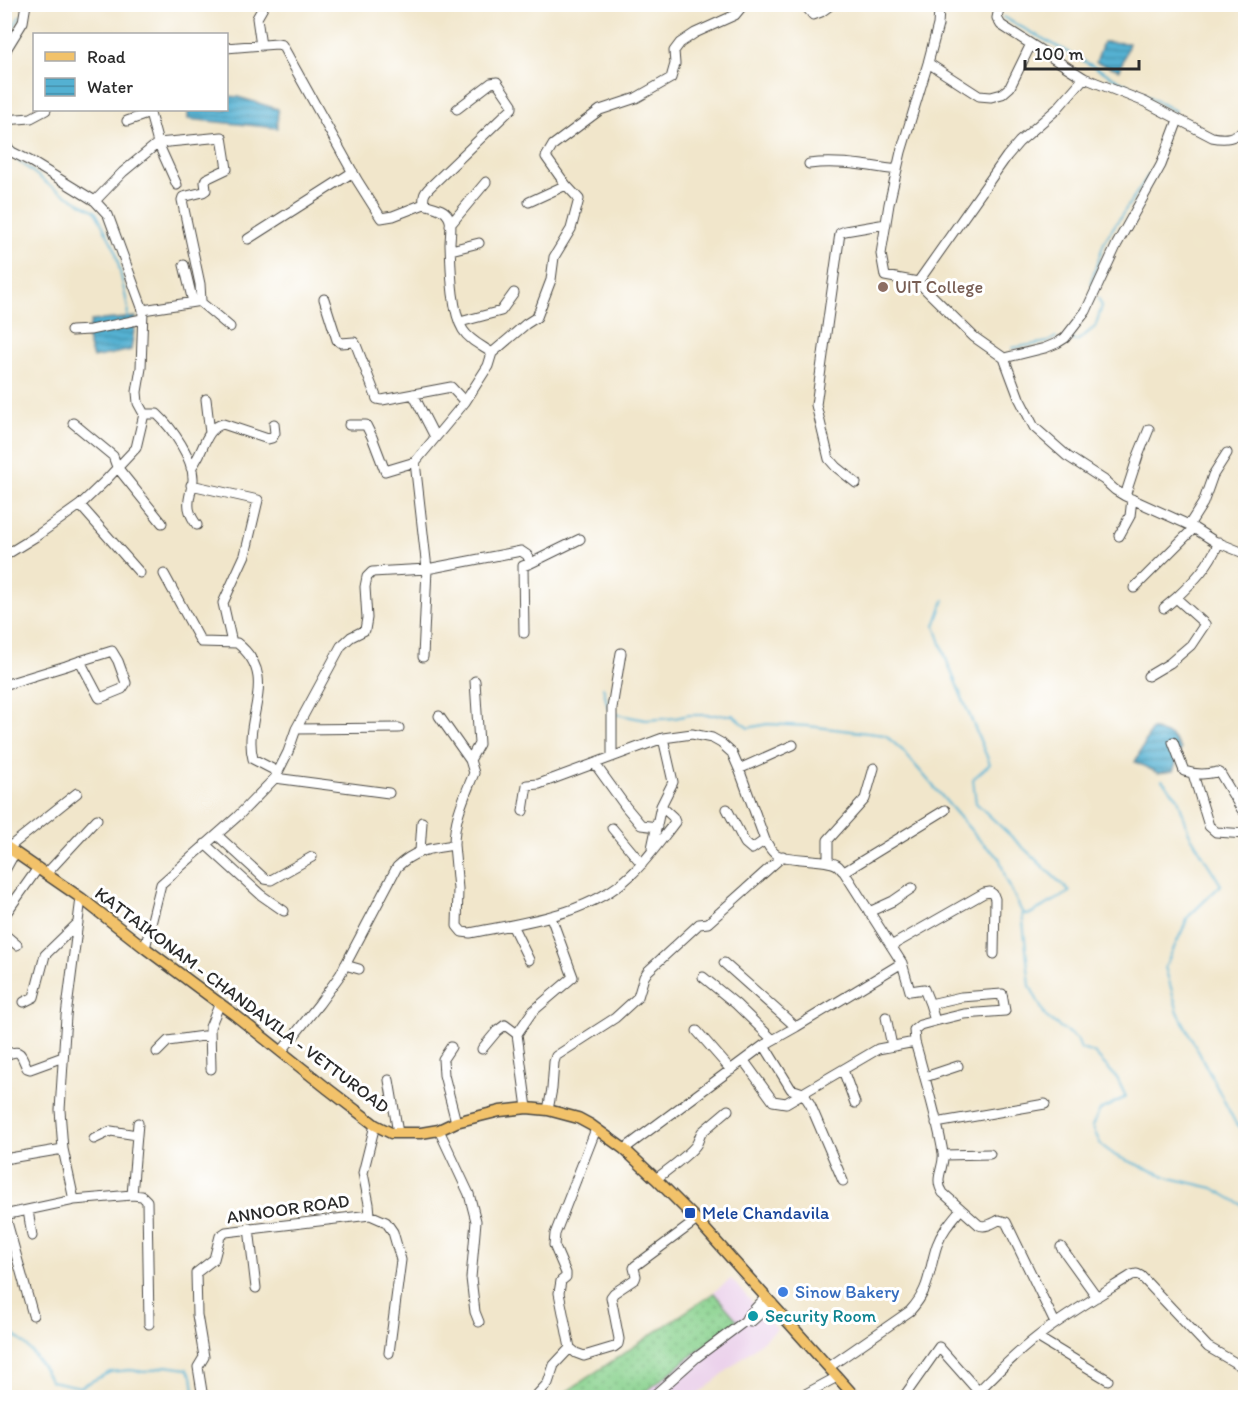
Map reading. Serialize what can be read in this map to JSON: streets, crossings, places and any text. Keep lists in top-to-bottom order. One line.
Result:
{"streets":{"main road":["KATTAIKONAM - CHANDAVILA - VETTUROAD"],"street":["ANNOOR ROAD"]},"crossings":[["KATTAIKONAM - CHANDAVILA - VETTUROAD","ANNOOR ROAD"]],"places":{"other":["UIT College","Sinow Bakery","Security Room"],"transit":["Mele Chandavila"]},"legend":["Road","Water"],"scale_bar":"100 m"}
